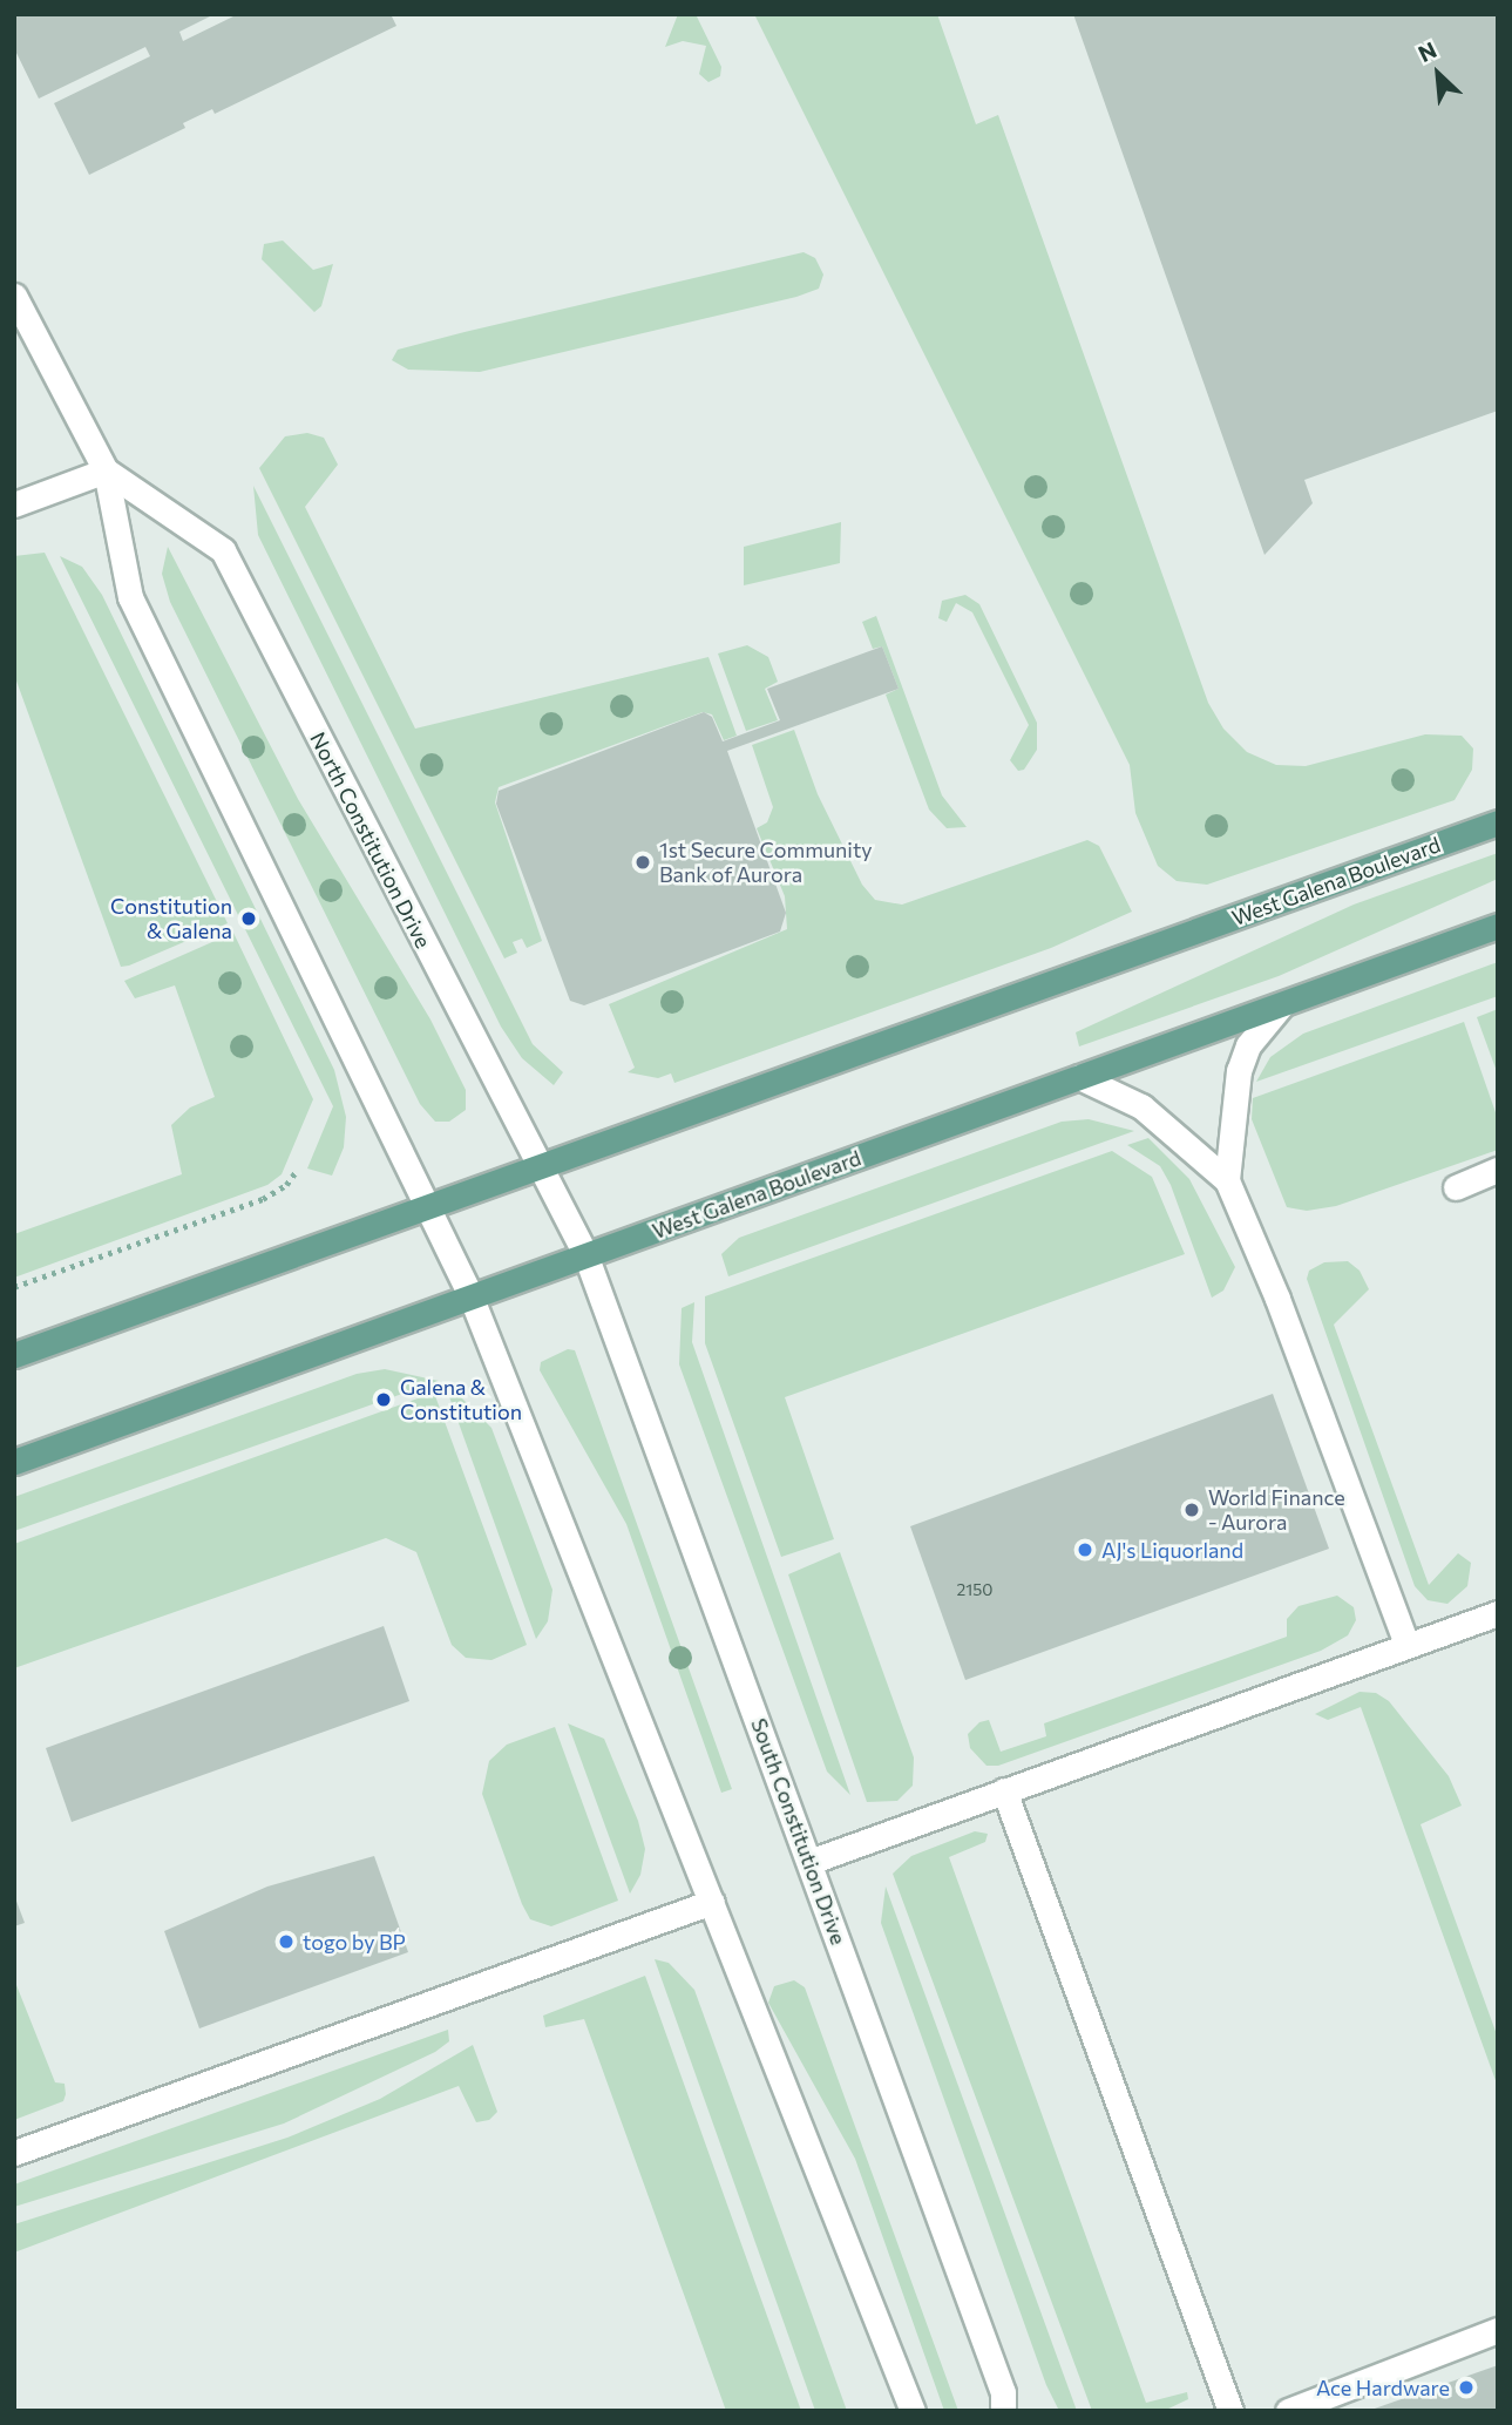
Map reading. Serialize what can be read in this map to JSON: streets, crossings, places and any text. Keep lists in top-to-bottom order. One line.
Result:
{"streets":{"main road":["West Galena Boulevard"],"street":["North Constitution Drive","South Constitution Drive"]},"crossings":[["North Constitution Drive","West Galena Boulevard"],["North Constitution Drive","South Constitution Drive"],["West Galena Boulevard","South Constitution Drive"]],"places":["1st Secure Community Bank of Aurora","Constitution & Galena","Galena & Constitution","World Finance - Aurora","AJ's Liquorland","togo by BP","Ace Hardware"],"house_numbers":["2150"],"north":"top left"}
